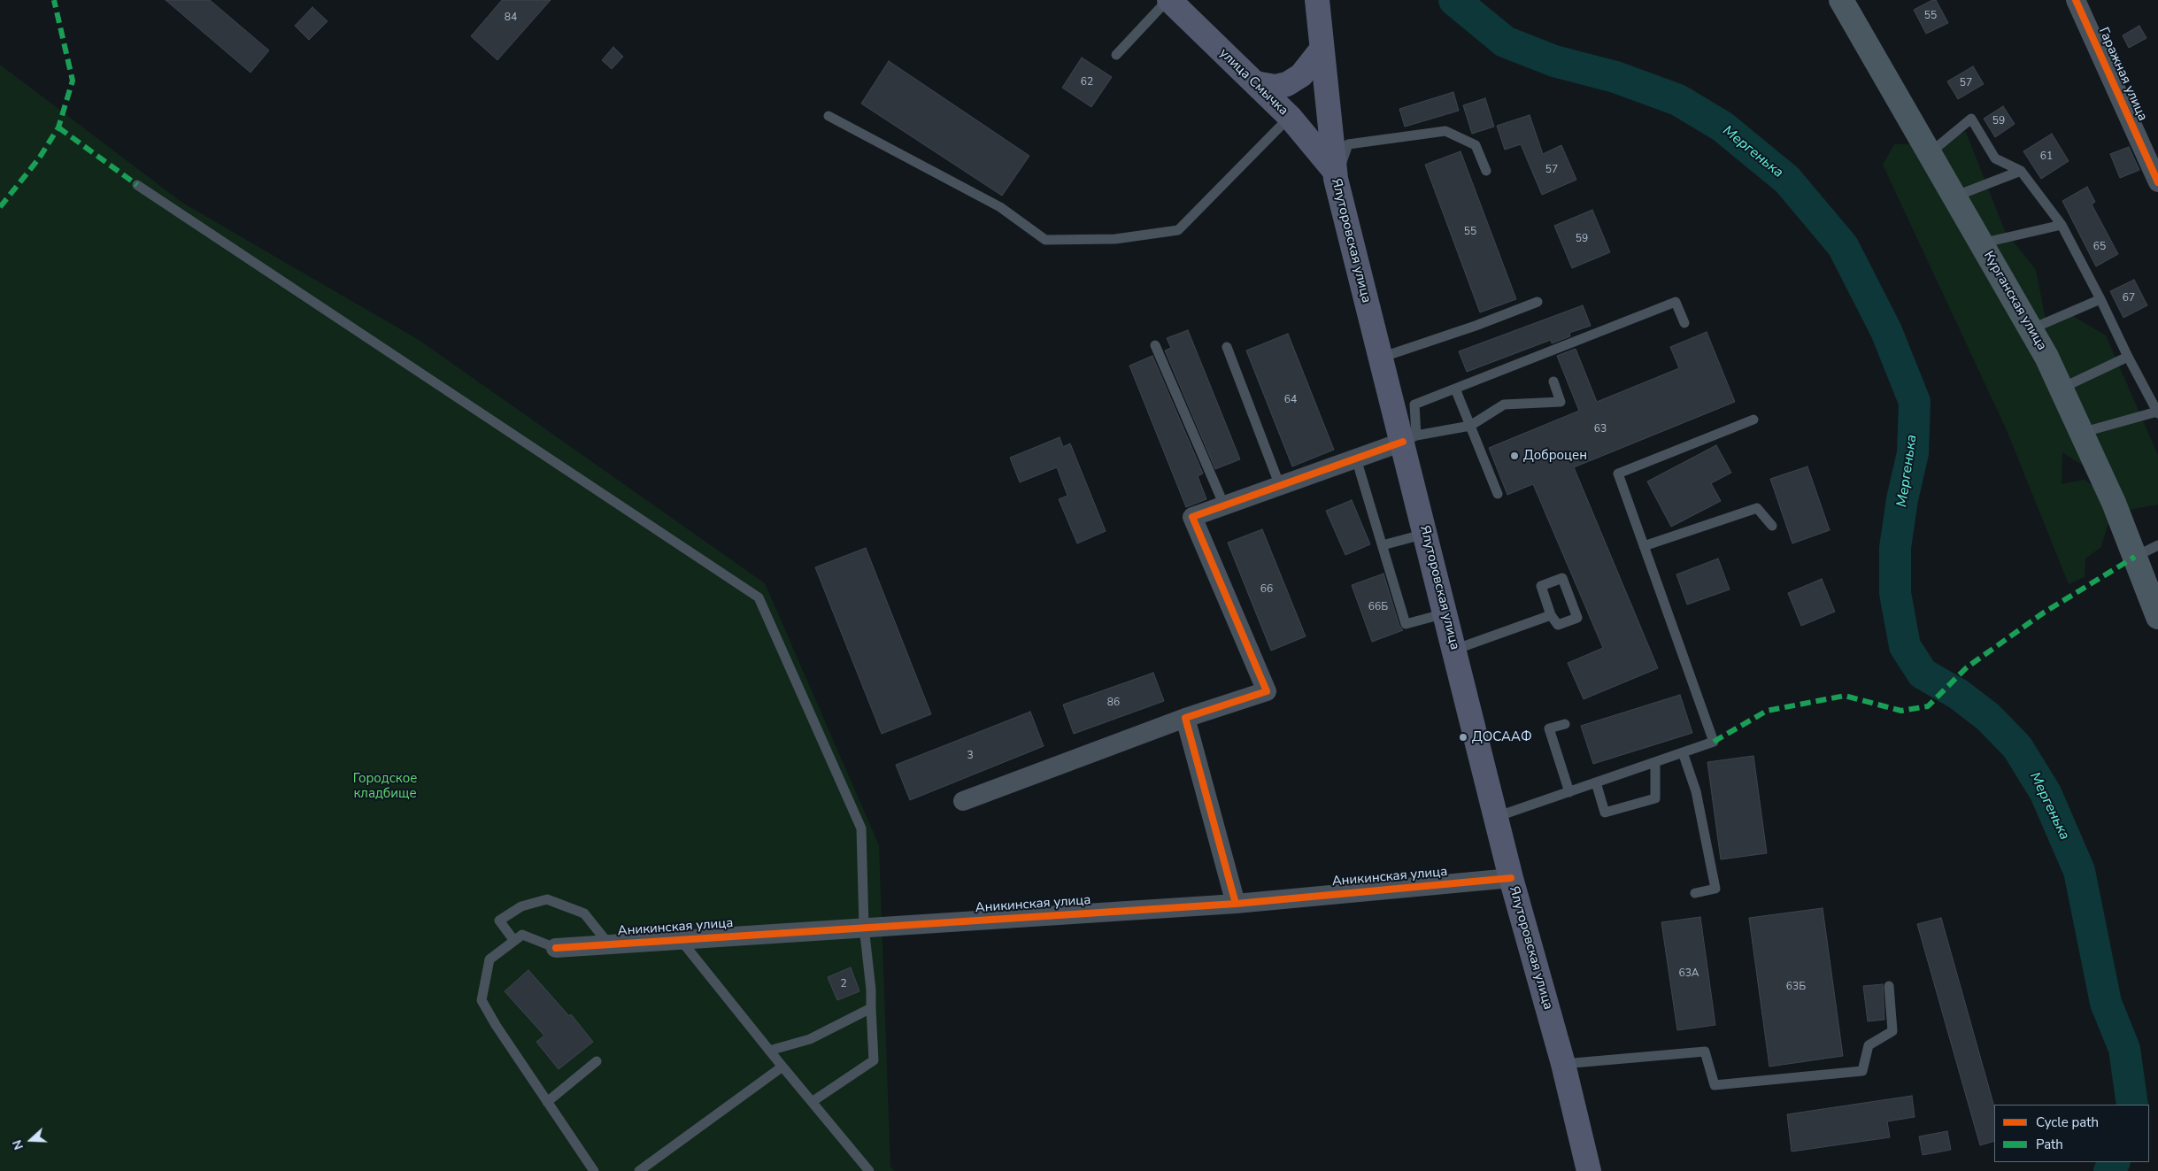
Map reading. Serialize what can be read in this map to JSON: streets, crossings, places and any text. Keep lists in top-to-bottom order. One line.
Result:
{"streets":{"main road":["улица Смычка","Ялуторовская улица","Курганская улица"],"street":["Гаражная улица","Аникинская улица"]},"crossings":[["улица Смычка","Ялуторовская улица"],["Ялуторовская улица","Аникинская улица"]],"water":["Мергенька"],"parks":["Городское кладбище"],"places":["Доброцен","ДОСААФ"],"house_numbers":["55","84","62","57","59","61","57","55","59","65","67","64","63","66","66Б","86","3","63А","2","63Б"],"legend":["Cycle path","Path"],"north":"left"}
